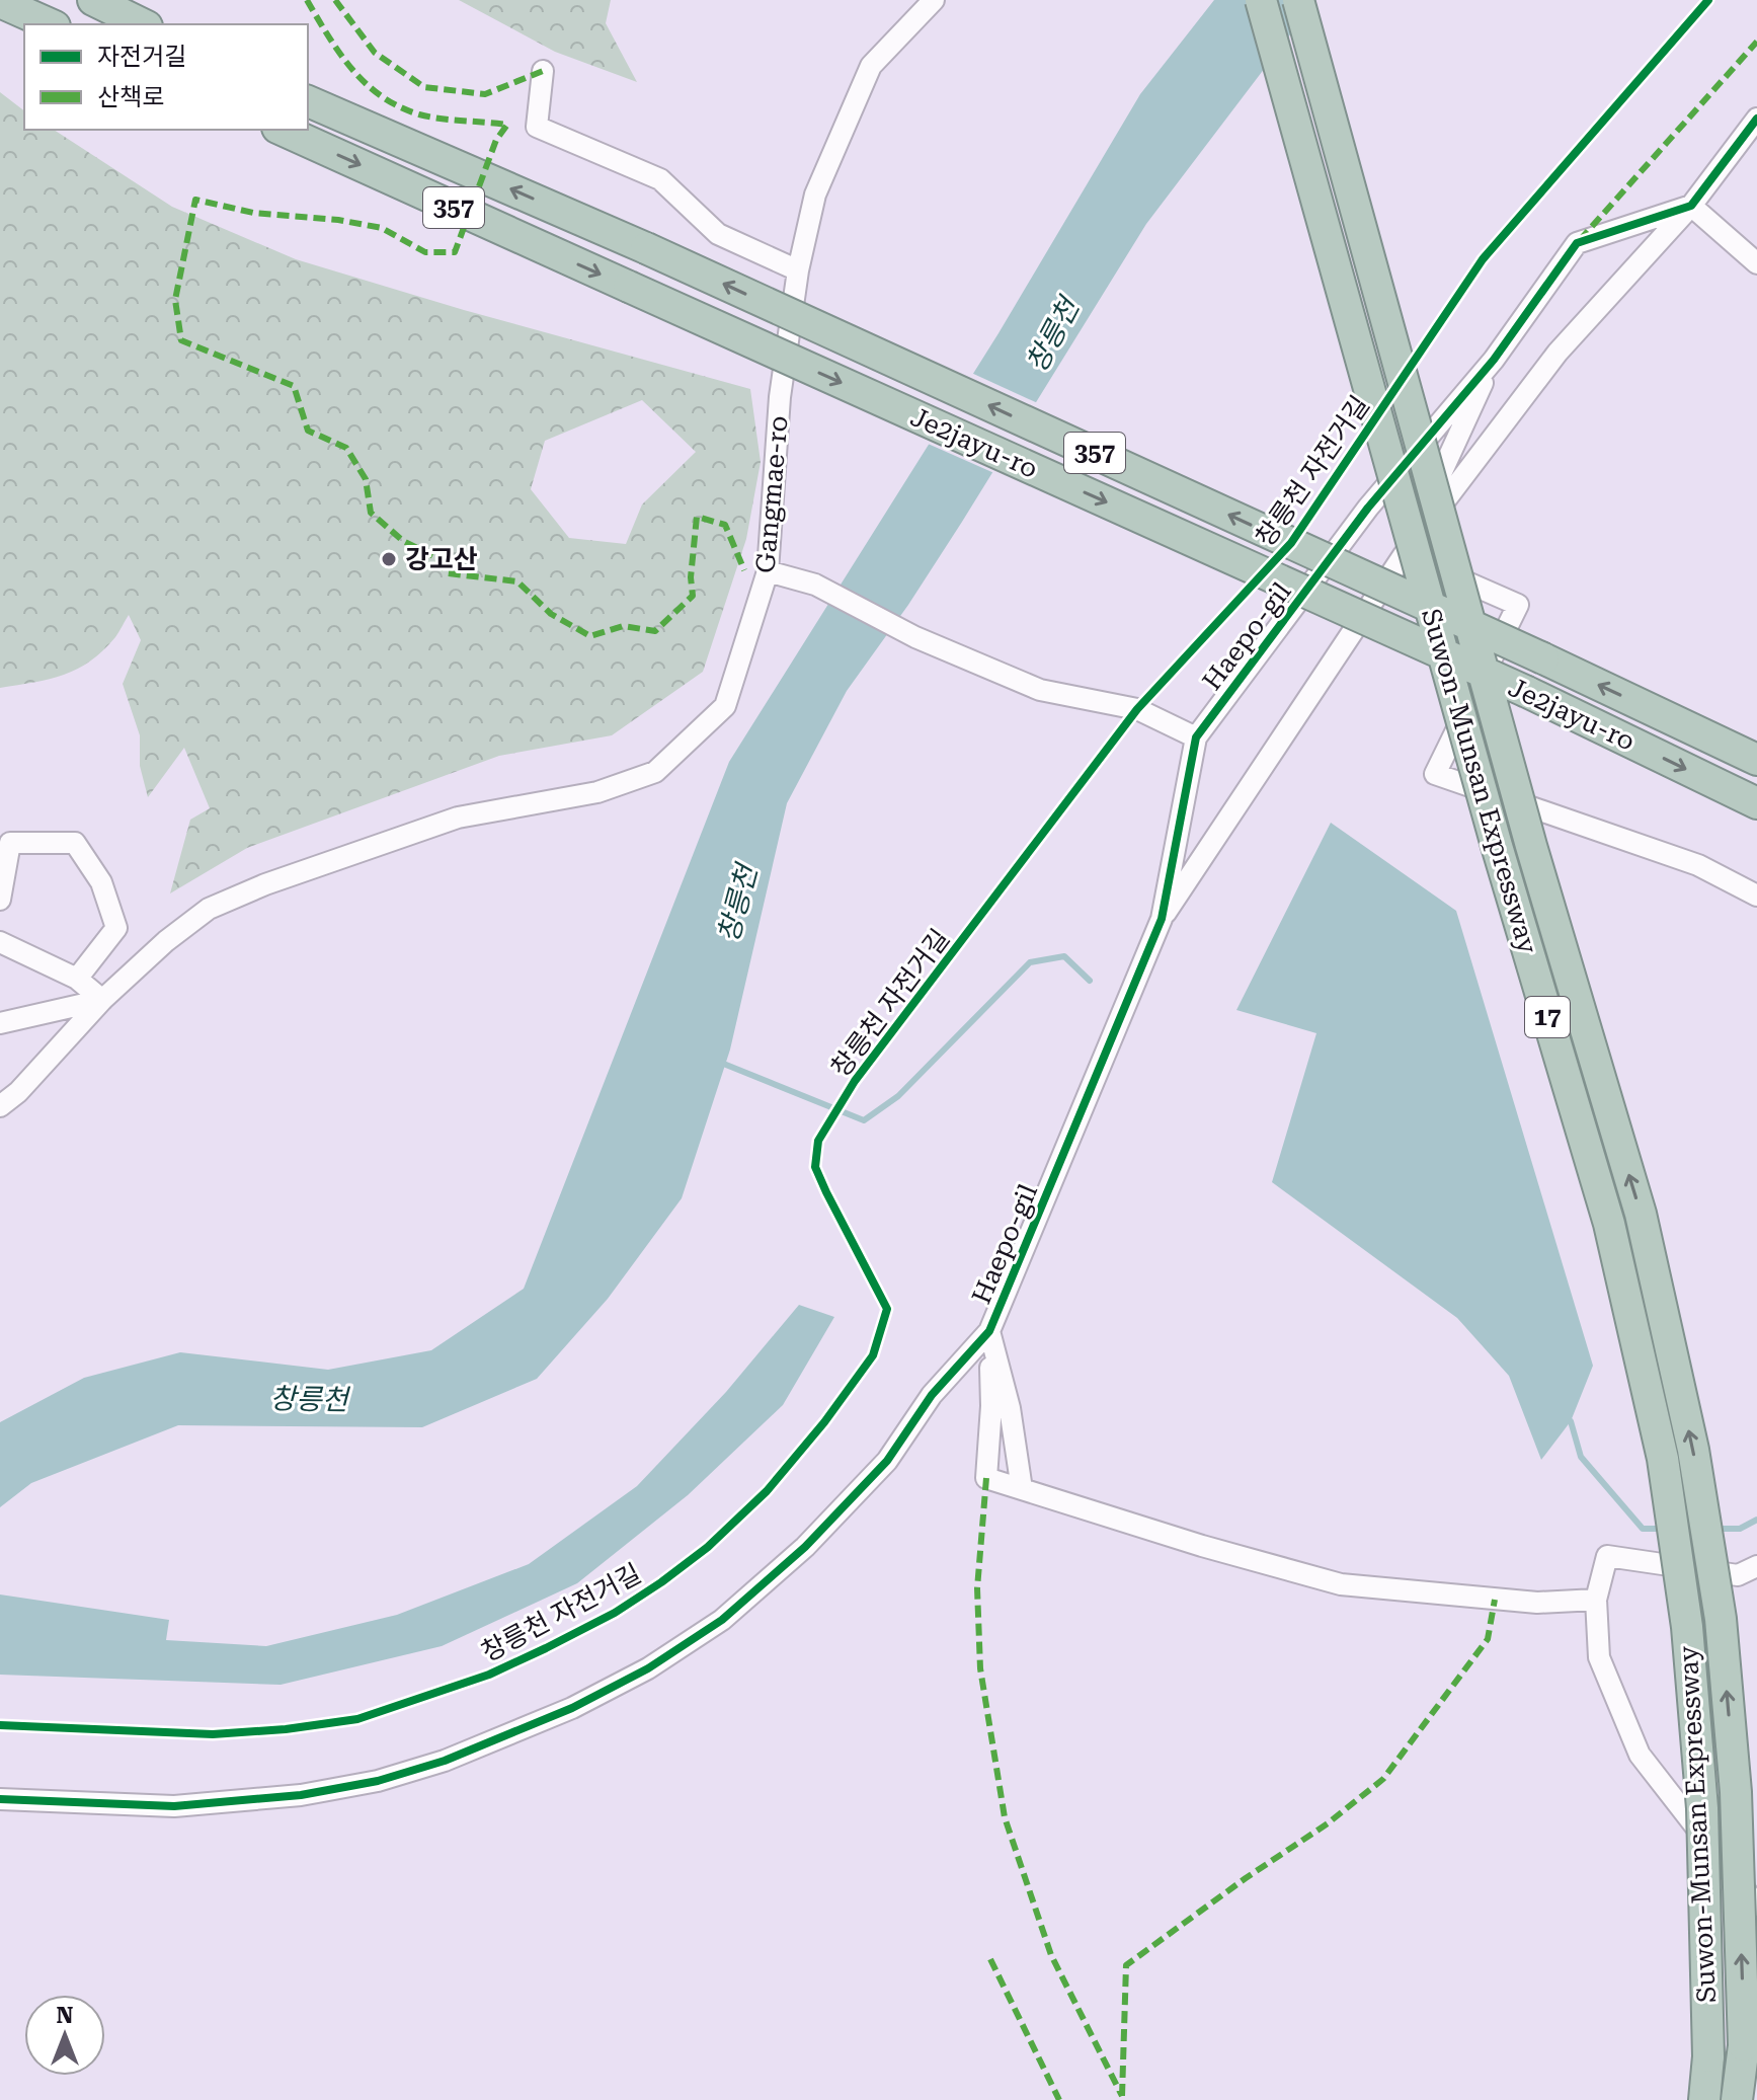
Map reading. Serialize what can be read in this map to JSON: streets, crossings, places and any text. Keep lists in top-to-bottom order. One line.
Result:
{"streets":{"highway":["357","Je2jayu-ro","Suwon-Munsan Expressway","17"],"street":["Gangmae-ro","Haepo-gil"],"cycle path":["창릉천 자전거길"]},"water":["창릉천"],"places":["강고산"],"legend":["자전거길","산책로"],"north":"top"}
